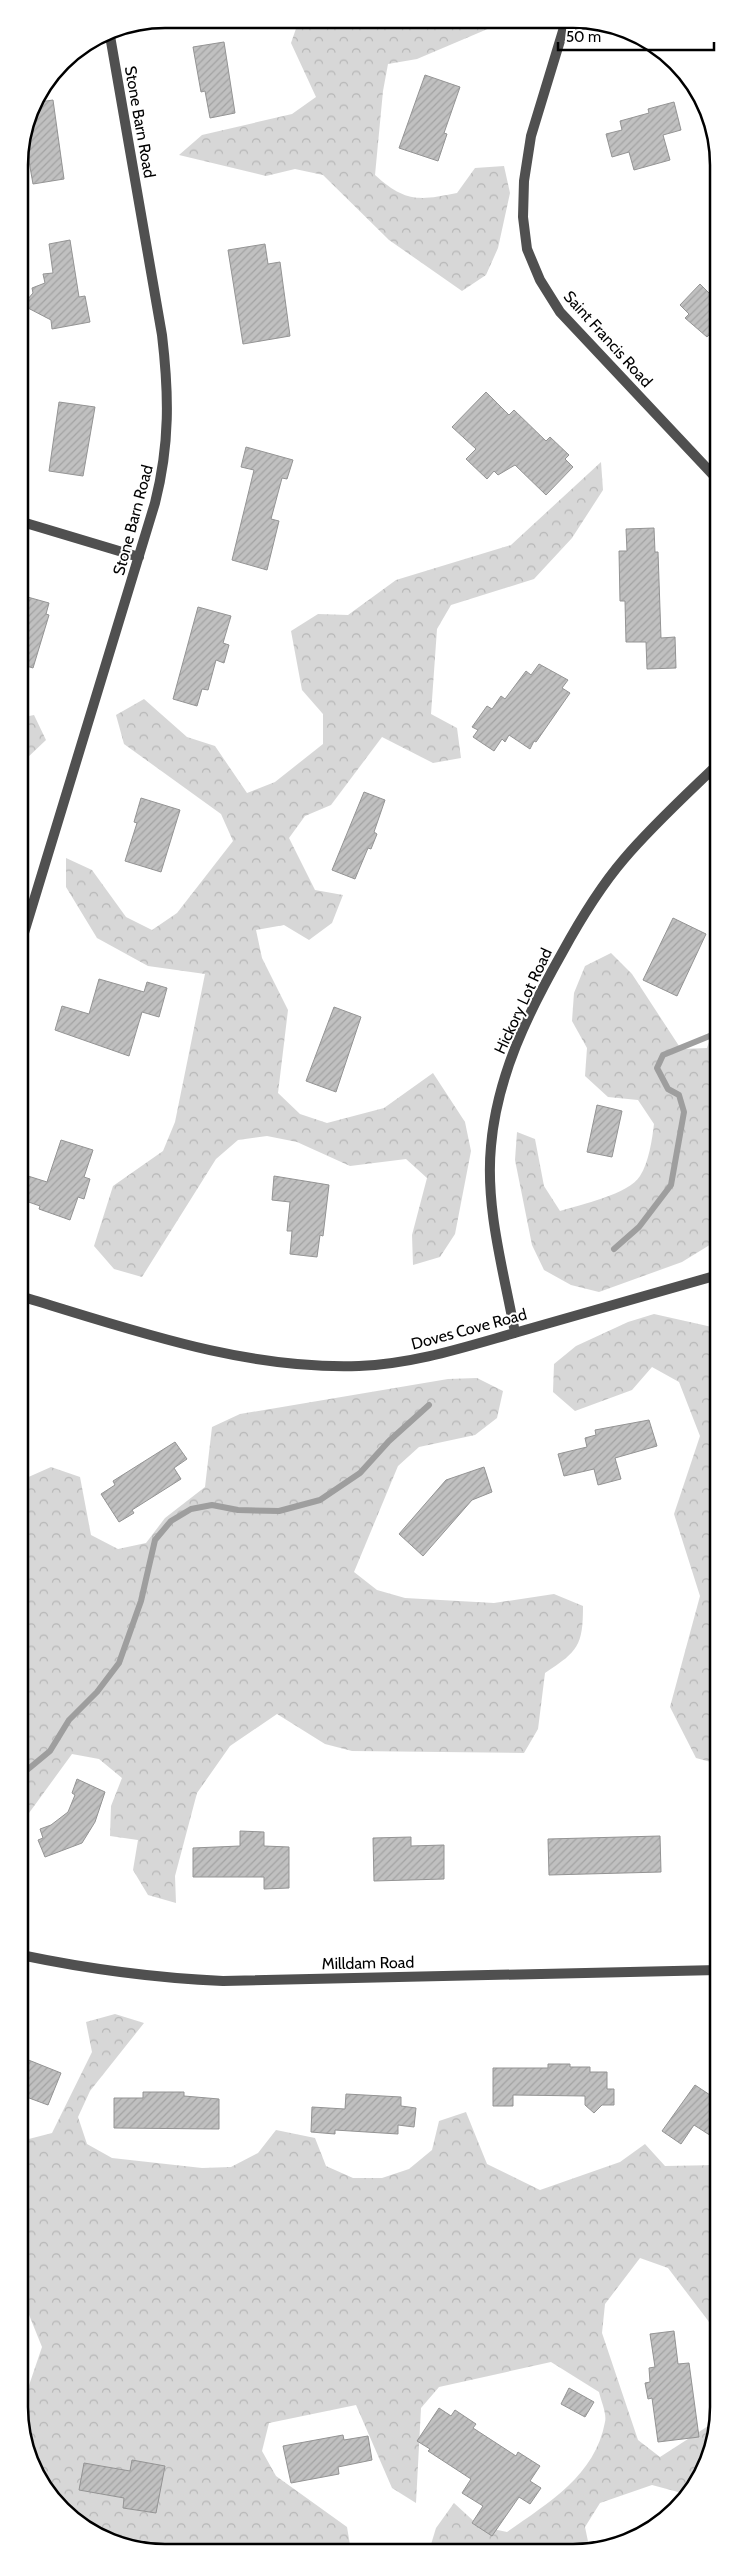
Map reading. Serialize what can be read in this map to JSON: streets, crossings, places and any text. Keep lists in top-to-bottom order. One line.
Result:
{"streets":{"street":["Stone Barn Road","Saint Francis Road","Hickory Lot Road","Doves Cove Road","Milldam Road"]},"crossings":[["Hickory Lot Road","Doves Cove Road"]],"scale_bar":"50 m"}
